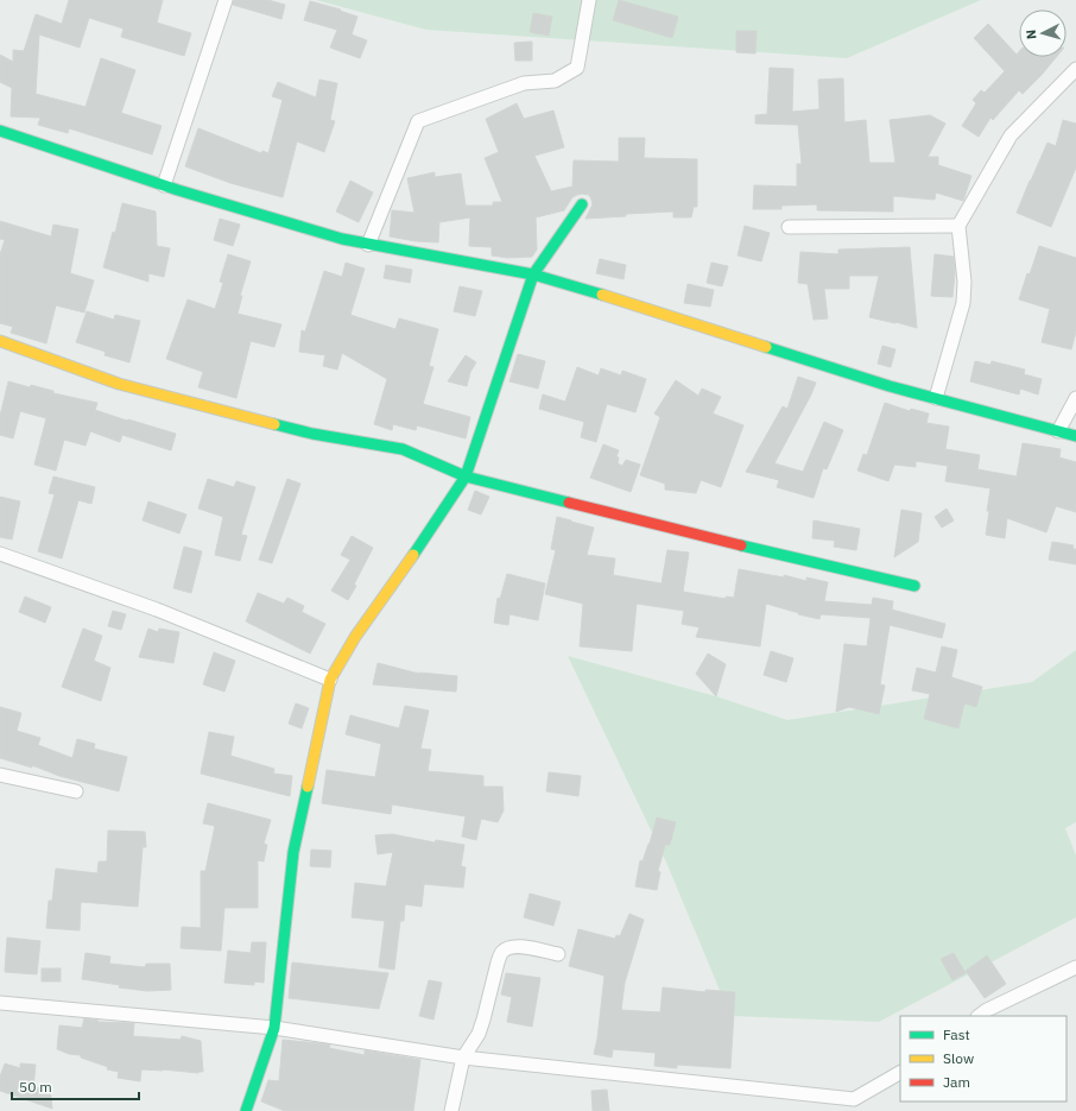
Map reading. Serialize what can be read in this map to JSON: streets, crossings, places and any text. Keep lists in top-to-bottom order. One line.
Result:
{"legend":["Fast","Slow","Jam"],"scale_bar":"50 m","north":"left"}
